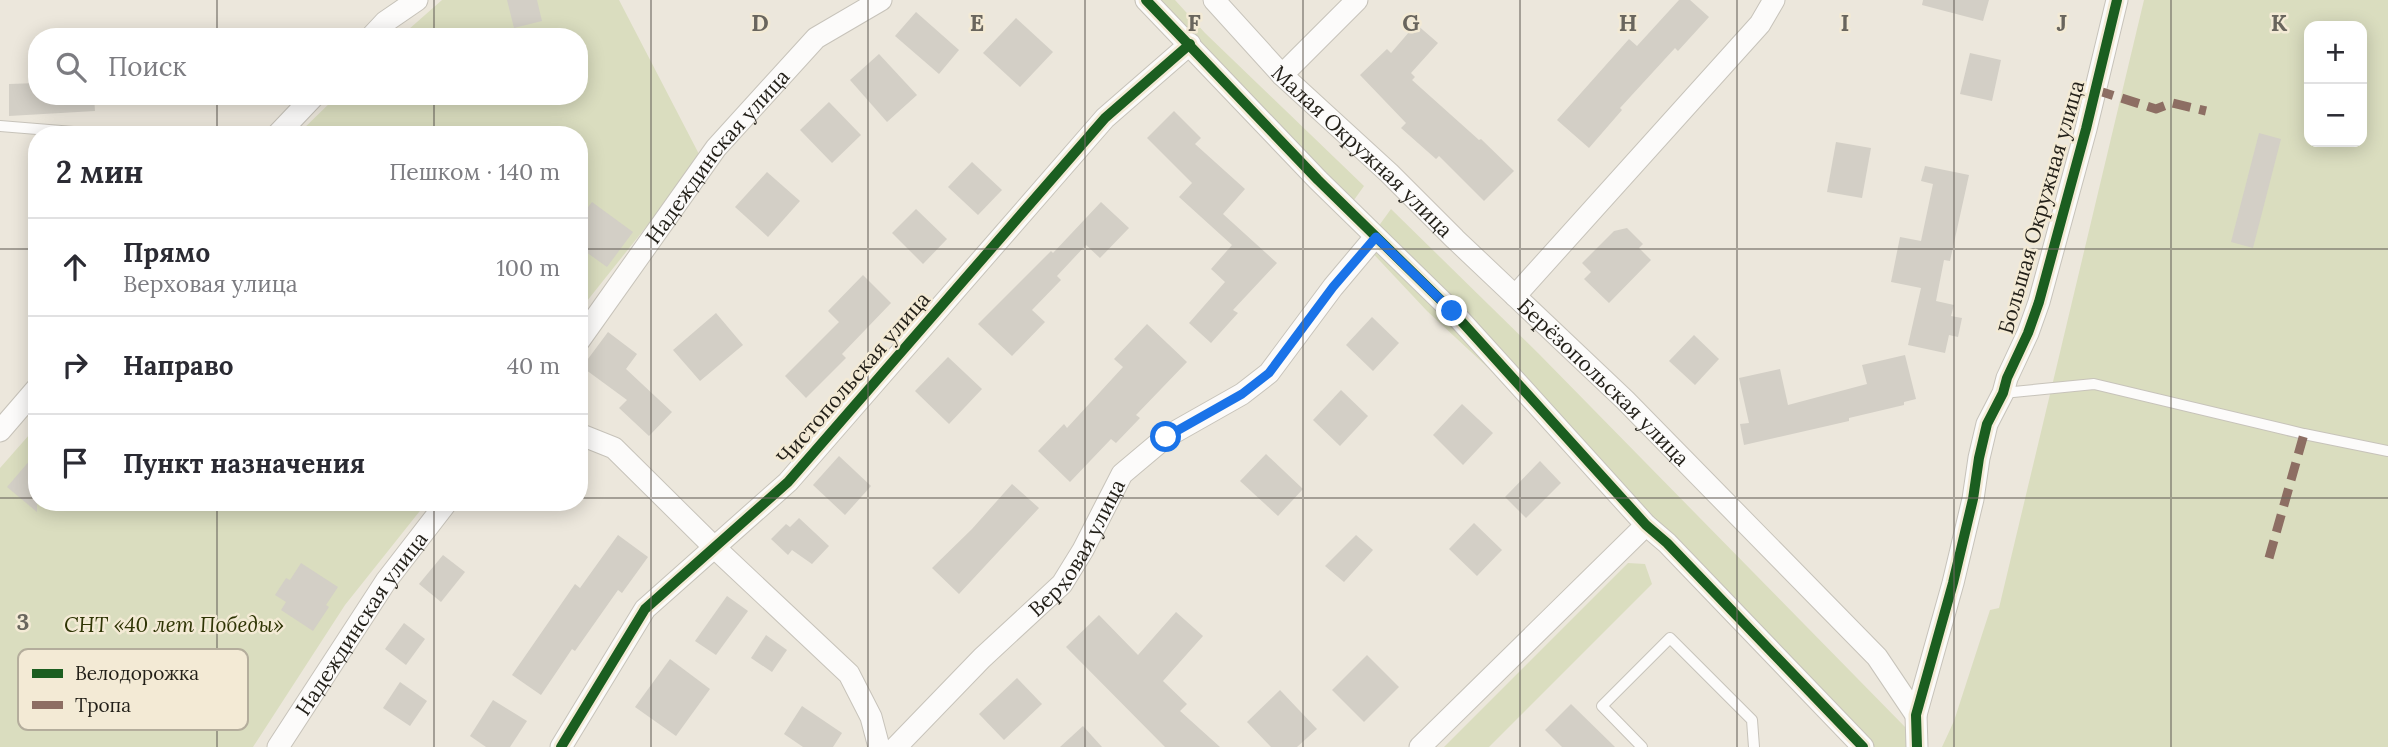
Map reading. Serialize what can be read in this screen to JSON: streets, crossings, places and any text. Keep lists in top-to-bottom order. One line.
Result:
{"streets":{"street":["Малая Окружная улица","Надеждинская улица","Большая Окружная улица","Чистопольская улица","Берёзопольская улица","Верховая улица"]},"crossings":[["Малая Окружная улица","Берёзопольская улица"],["Большая Окружная улица","Берёзопольская улица"]],"parks":["СНТ «40 лет Победы»"],"legend":["Велодорожка","Тропа"],"page":{"map_buttons":["+","−"],"search":"Поиск","heading":["2 мин","Пешком · 140 m"],"list":[["Прямо","Верховая улица","100 m"],["Направо","40 m"],"Пункт назначения"]},"grid":{"columns":["D","E","F","G","H","I","J","K"],"rows":["3"]}}
